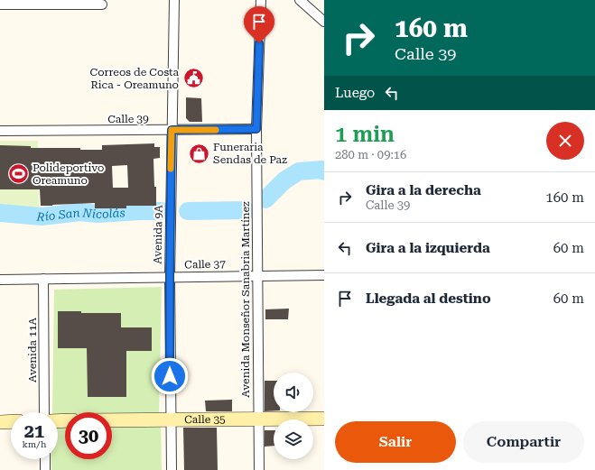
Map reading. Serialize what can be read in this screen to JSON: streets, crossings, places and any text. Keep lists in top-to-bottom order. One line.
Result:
{"streets":{"main road":["Calle 35"],"street":["Calle 39","Avenida 9A","Calle 37","Avenida Monseñor Sanabria Martínez","Avenida 11A"]},"crossings":[["Calle 39","Avenida 9A"],["Calle 39","Avenida Monseñor Sanabria Martínez"],["Avenida 9A","Calle 37"],["Avenida 9A","Calle 35"],["Calle 37","Avenida Monseñor Sanabria Martínez"],["Calle 37","Avenida 11A"],["Avenida Monseñor Sanabria Martínez","Calle 35"]],"water":["Río San Nicolás"],"places":{"public building":["Correos de Costa Rica - Oreamuno"],"shop":["Funeraria Sendas de Paz"],"sports":["Polideportivo Oreamuno"]},"page":{"turn":["160 m","Calle 39"],"then":"Luego","heading":["1 min","280 m · 09:16"],"list":[{"name":"Gira a la derecha","note":"Calle 39","value":"160 m"},{"name":"Gira a la izquierda","value":"60 m"},{"name":"Llegada al destino","value":"60 m"}],"speed":"21 km/h","limit":"30","buttons":["Salir","Compartir"]}}
